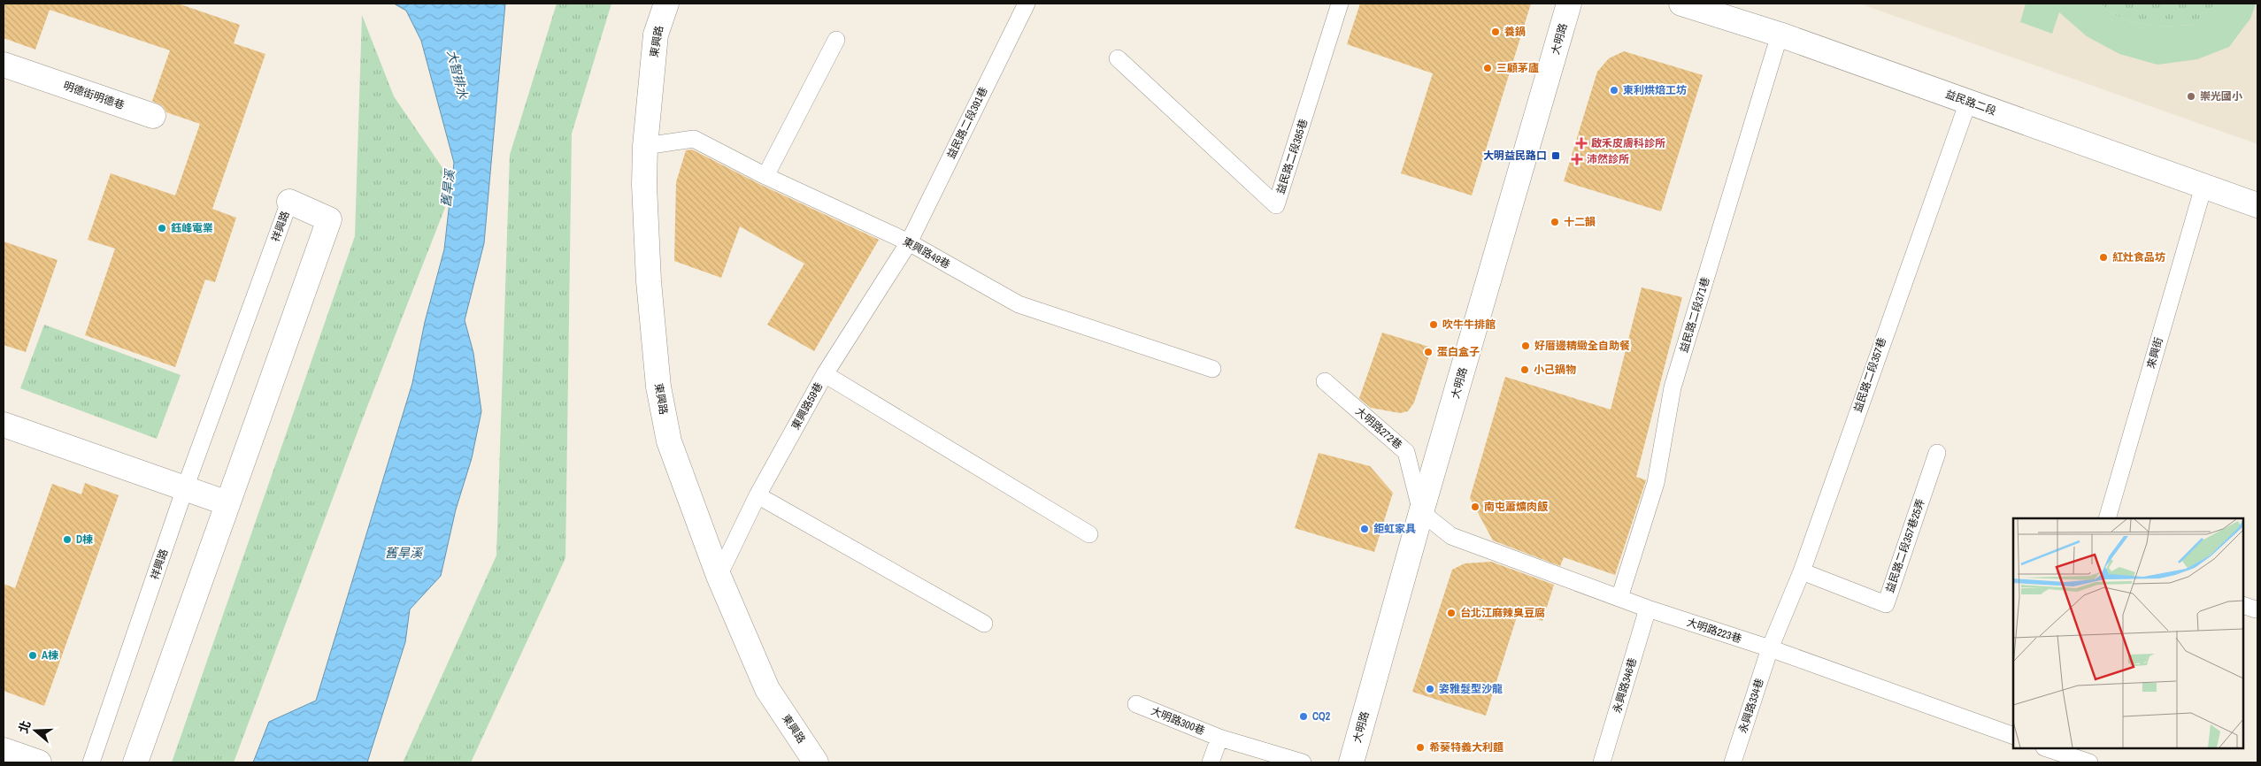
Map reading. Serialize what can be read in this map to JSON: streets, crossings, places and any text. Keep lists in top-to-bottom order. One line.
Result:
{"streets":{"street":["大明路","東興路","明德街明德巷","益民路二段","祥興路"],"lane":["益民路二段391巷","益民路二段385巷","東興路49巷","益民路二段371巷","來興街","益民路二段357巷","東興路59巷","大明路272巷","益民路二段357巷25弄","大明路223巷","永興路346巷","永興路334巷","大明路300巷"]},"crossings":[["大明路","大明路272巷"],["大明路","大明路223巷"],["東興路","東興路49巷"],["東興路","東興路59巷"],["益民路二段","益民路二段371巷"],["益民路二段","來興街"],["益民路二段","益民路二段357巷"],["益民路二段391巷","東興路49巷"],["益民路二段391巷","東興路59巷"],["東興路49巷","東興路59巷"],["益民路二段371巷","大明路223巷"],["益民路二段357巷","益民路二段357巷25弄"],["益民路二段357巷","大明路223巷"],["益民路二段357巷","永興路334巷"],["大明路272巷","大明路223巷"],["大明路223巷","永興路346巷"],["大明路223巷","永興路334巷"]],"water":["大智排水","舊旱溪"],"places":{"other":["養鍋","三顧茅廬","東利烘焙工坊","崇光國小","十二韻","鈺峰電業","紅灶食品坊","吹牛牛排館","好厝邊精緻全自助餐","蛋白盒子","小己鍋物","南屯蕭爌肉飯","鉅虹家具","D棟","台北江麻辣臭豆腐","A棟","姿雅髮型沙龍","CQ2","希葵特義大利麵"],"health":["啟禾皮膚科診所","沛然診所"],"transit":["大明益民路口"]},"north":"left"}
